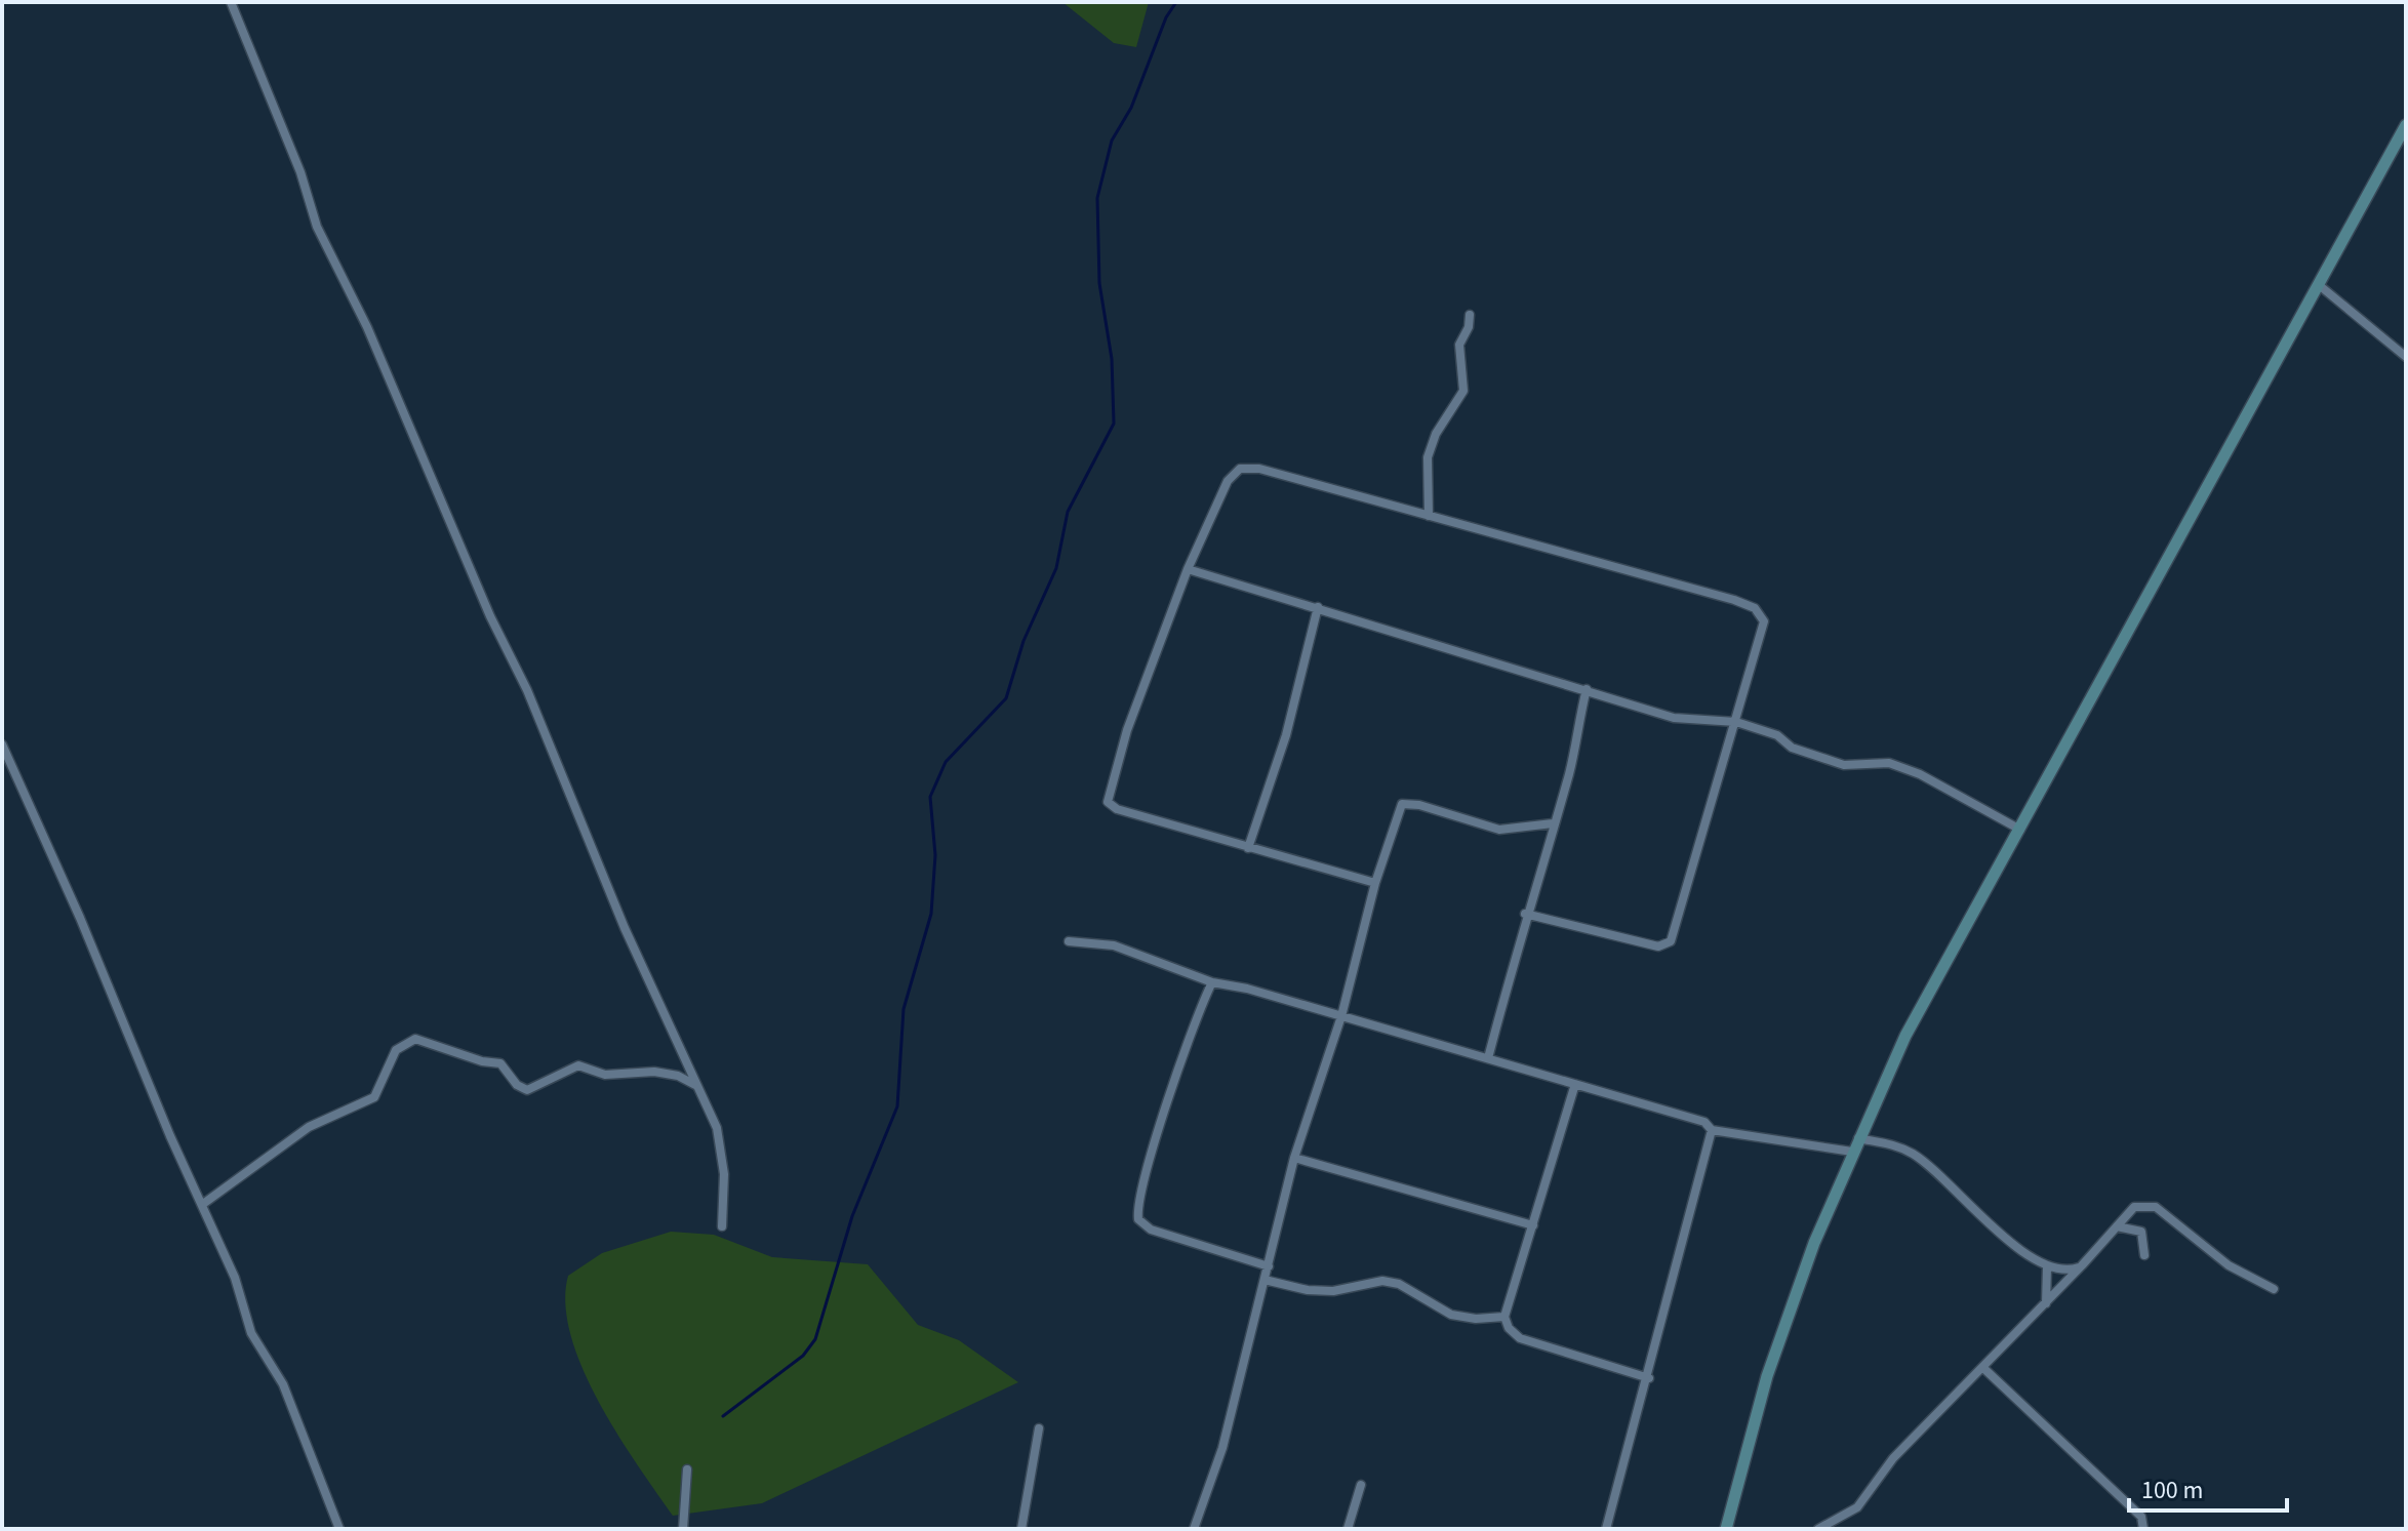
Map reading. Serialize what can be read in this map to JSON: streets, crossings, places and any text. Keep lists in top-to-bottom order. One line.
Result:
{"scale_bar":"100 m"}
